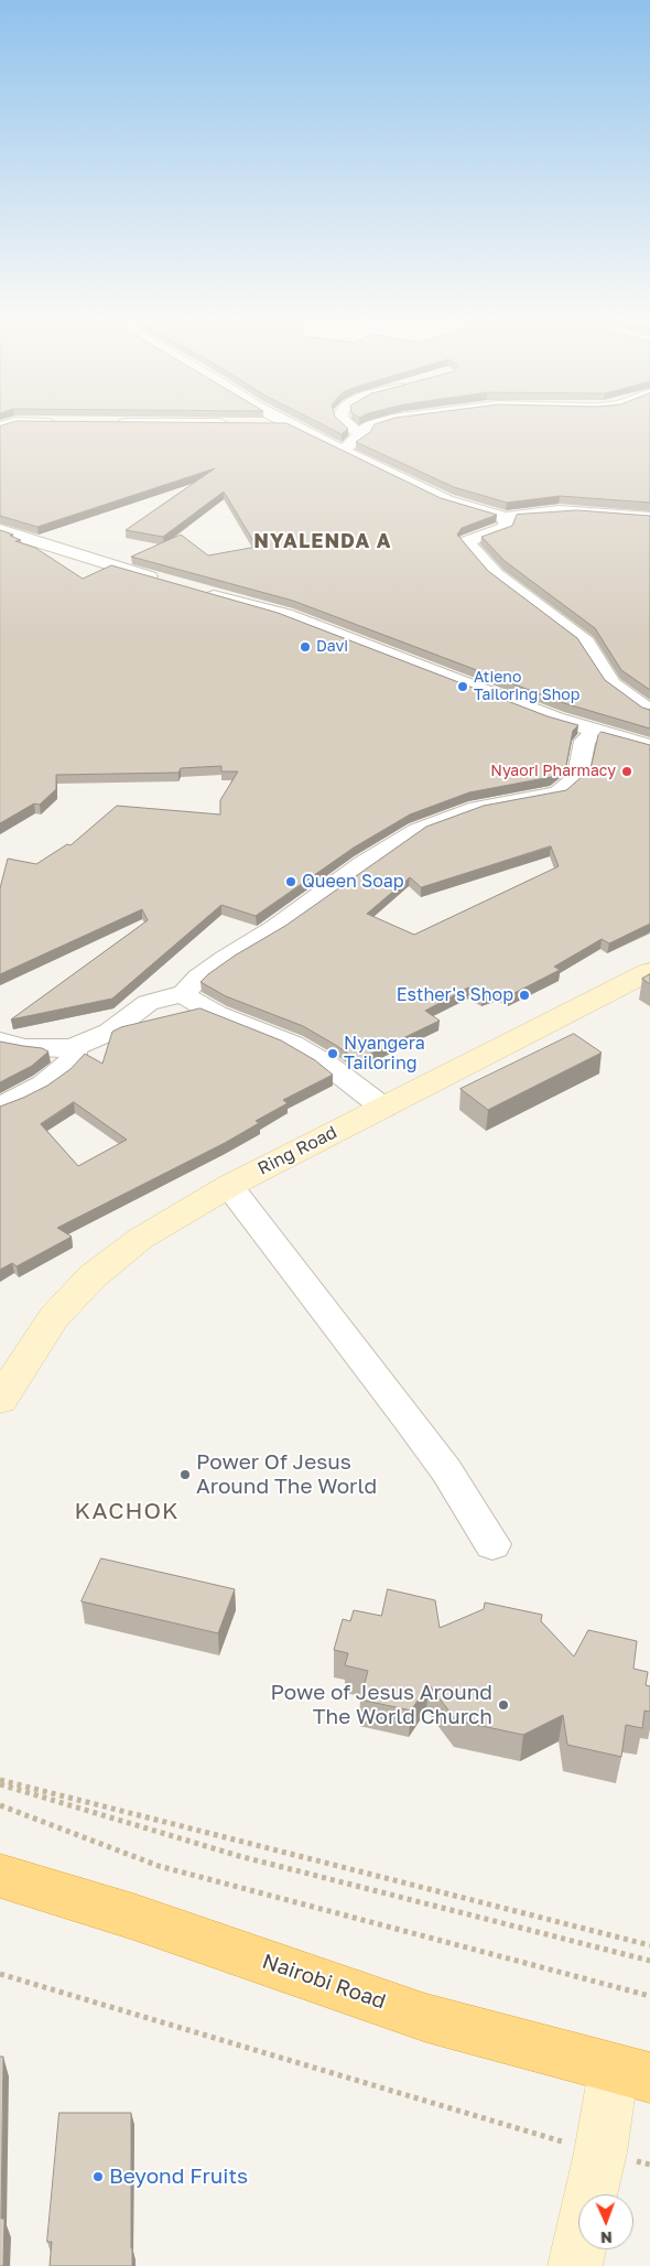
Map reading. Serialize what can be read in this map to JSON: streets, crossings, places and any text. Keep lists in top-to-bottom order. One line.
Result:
{"streets":{"highway":["Nairobi Road"],"main road":["Ring Road"]},"districts":["NYALENDA A","KACHOK"],"places":["Davi","Atieno Tailoring Shop","Nyaori Pharmacy","Queen Soap","Esther's Shop","Nyangera Tailoring","Power Of Jesus Around The World","Powe of Jesus Around The World Church","Beyond Fruits"],"north":"bottom"}
